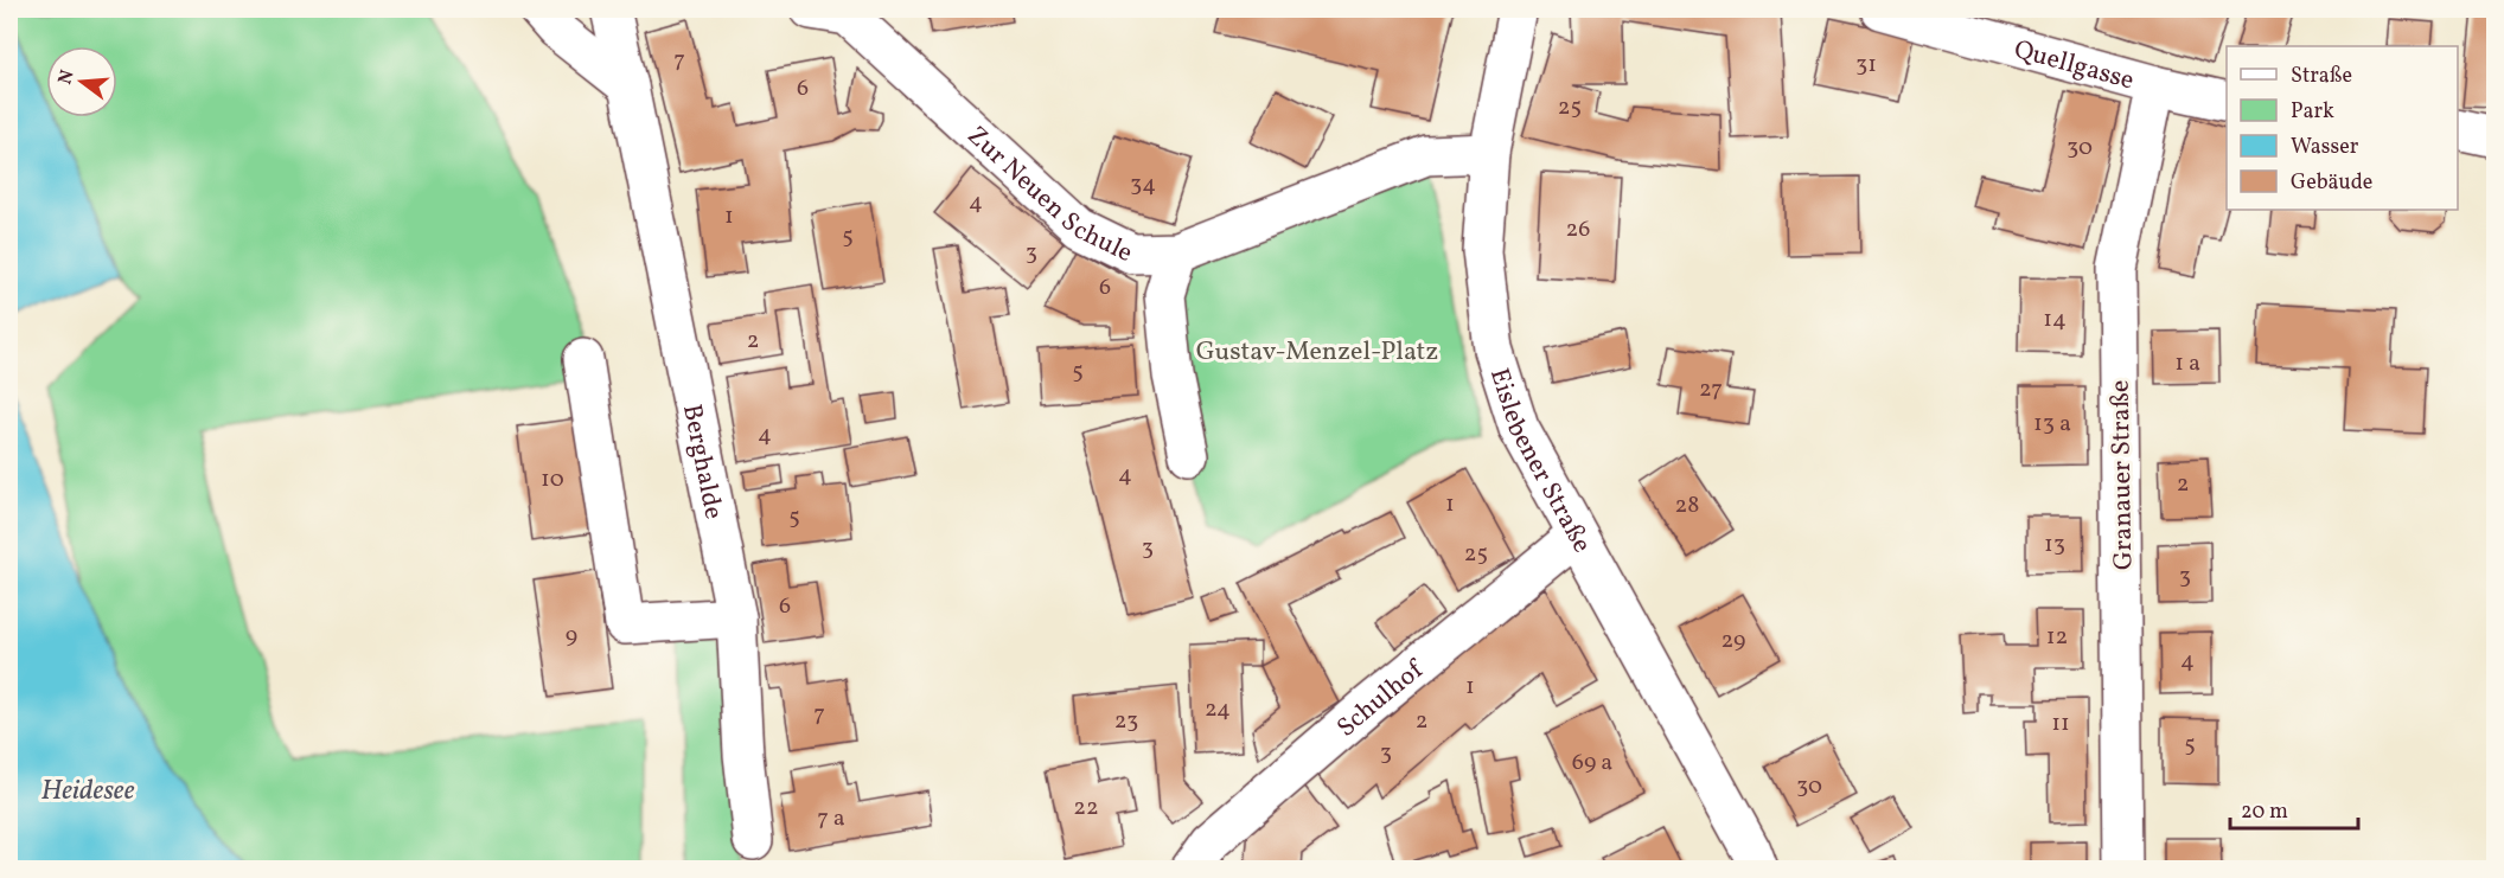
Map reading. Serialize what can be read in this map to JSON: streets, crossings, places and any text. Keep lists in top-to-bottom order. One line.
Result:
{"streets":{"street":["Quellgasse","Zur Neuen Schule","Eislebener Straße","Berghalde","Granauer Straße","Schulhof"]},"crossings":[["Quellgasse","Granauer Straße"],["Zur Neuen Schule","Eislebener Straße"],["Eislebener Straße","Schulhof"]],"water":["Heidesee"],"parks":["Gustav-Menzel-Platz"],"house_numbers":["7","31","6","25","30","34","4","1","26","5","3","6","14","2","1 a","5","27","13 a","4","4","10","2","1","28","5","13","3","25","3","6","9","12","29","4","1","24","7","23","2","11","5","3","69 a","30","22","7 a"],"legend":["Straße","Park","Wasser","Gebäude"],"scale_bar":"20 m","north":"left"}
